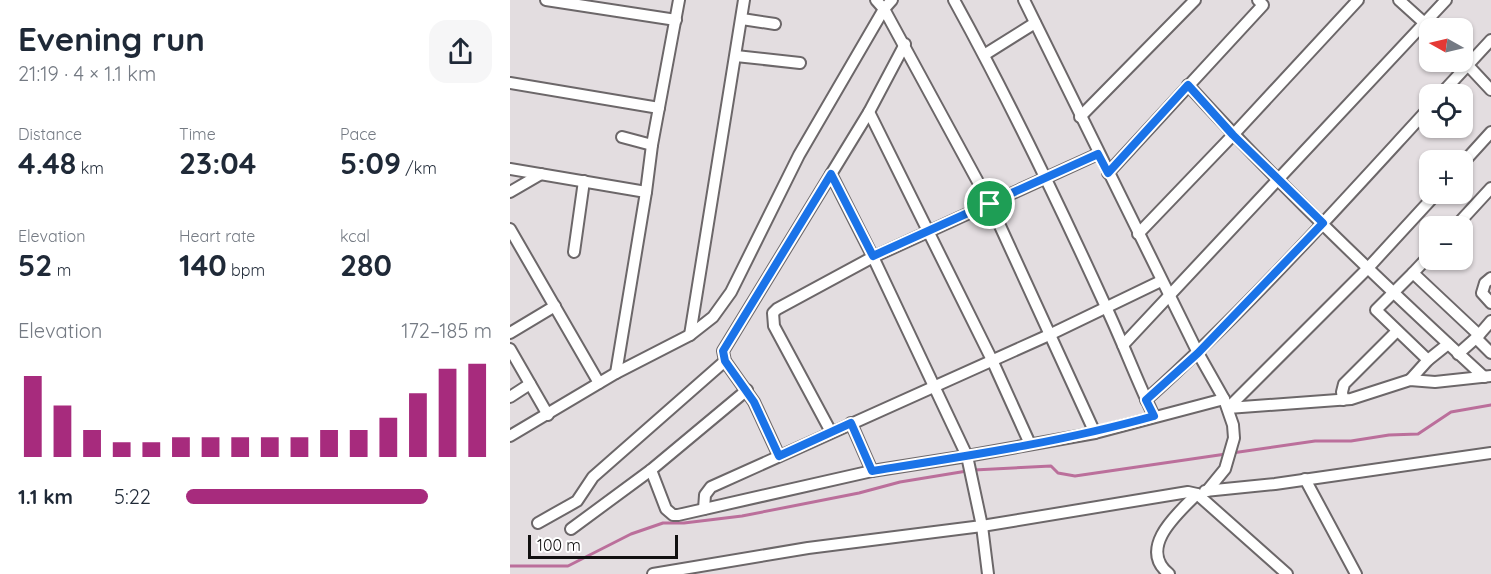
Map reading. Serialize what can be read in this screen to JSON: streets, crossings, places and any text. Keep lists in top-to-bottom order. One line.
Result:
{"scale_bar":"100 m","north":"left","page":{"heading":["Evening run","21:19 · 4 × 1.1 km"],"map_buttons":["+","−"],"stats":[["Distance","4.48 km"],["Time","23:04"],["Pace","5:09 /km"],["Elevation","52 m"],["Heart rate","140 bpm"],["kcal","280"]],"chart":["Elevation","172–185 m"],"list":[{"name":"1.1 km","note":"5:22"}],"scale":"100 m"}}
